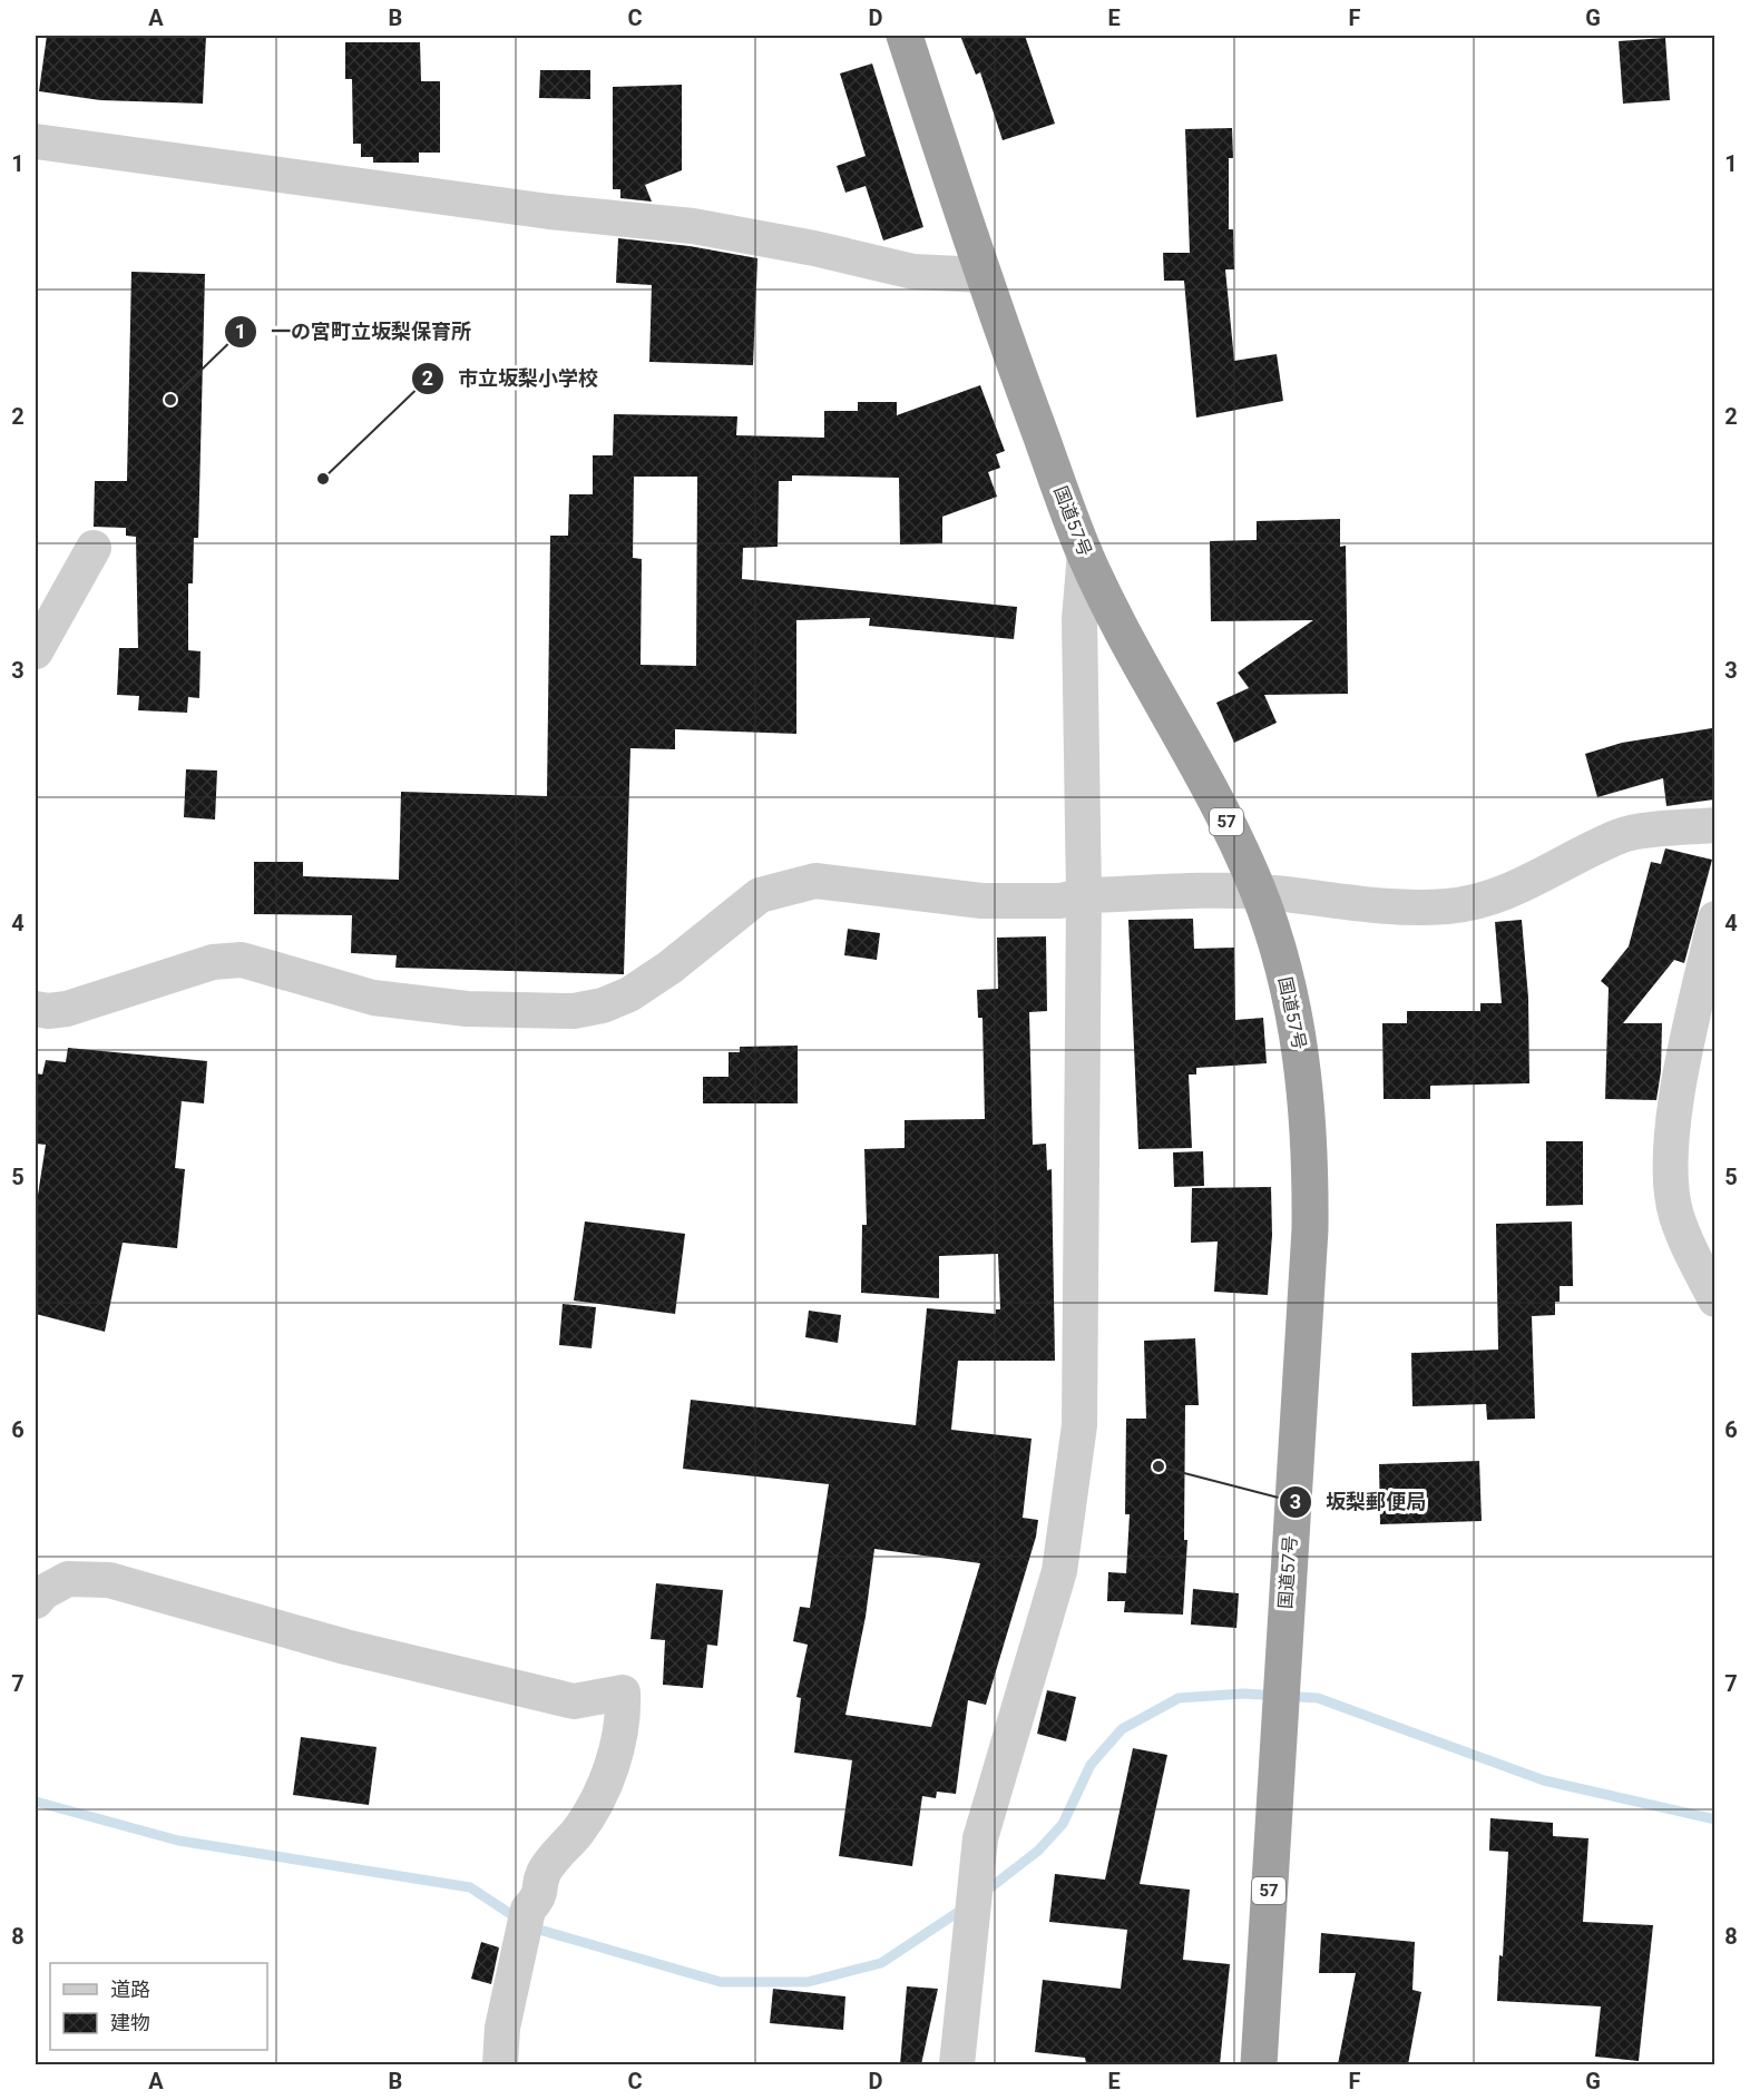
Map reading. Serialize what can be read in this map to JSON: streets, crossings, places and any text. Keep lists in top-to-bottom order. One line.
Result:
{"streets":{"highway":["国道57号","57"]},"places":["一の宮町立坂梨保育所","市立坂梨小学校","坂梨郵便局"],"legend":["道路","建物"],"grid":{"columns":["A","B","C","D","E","F","G"],"rows":["1","2","3","4","5","6","7","8"]}}
